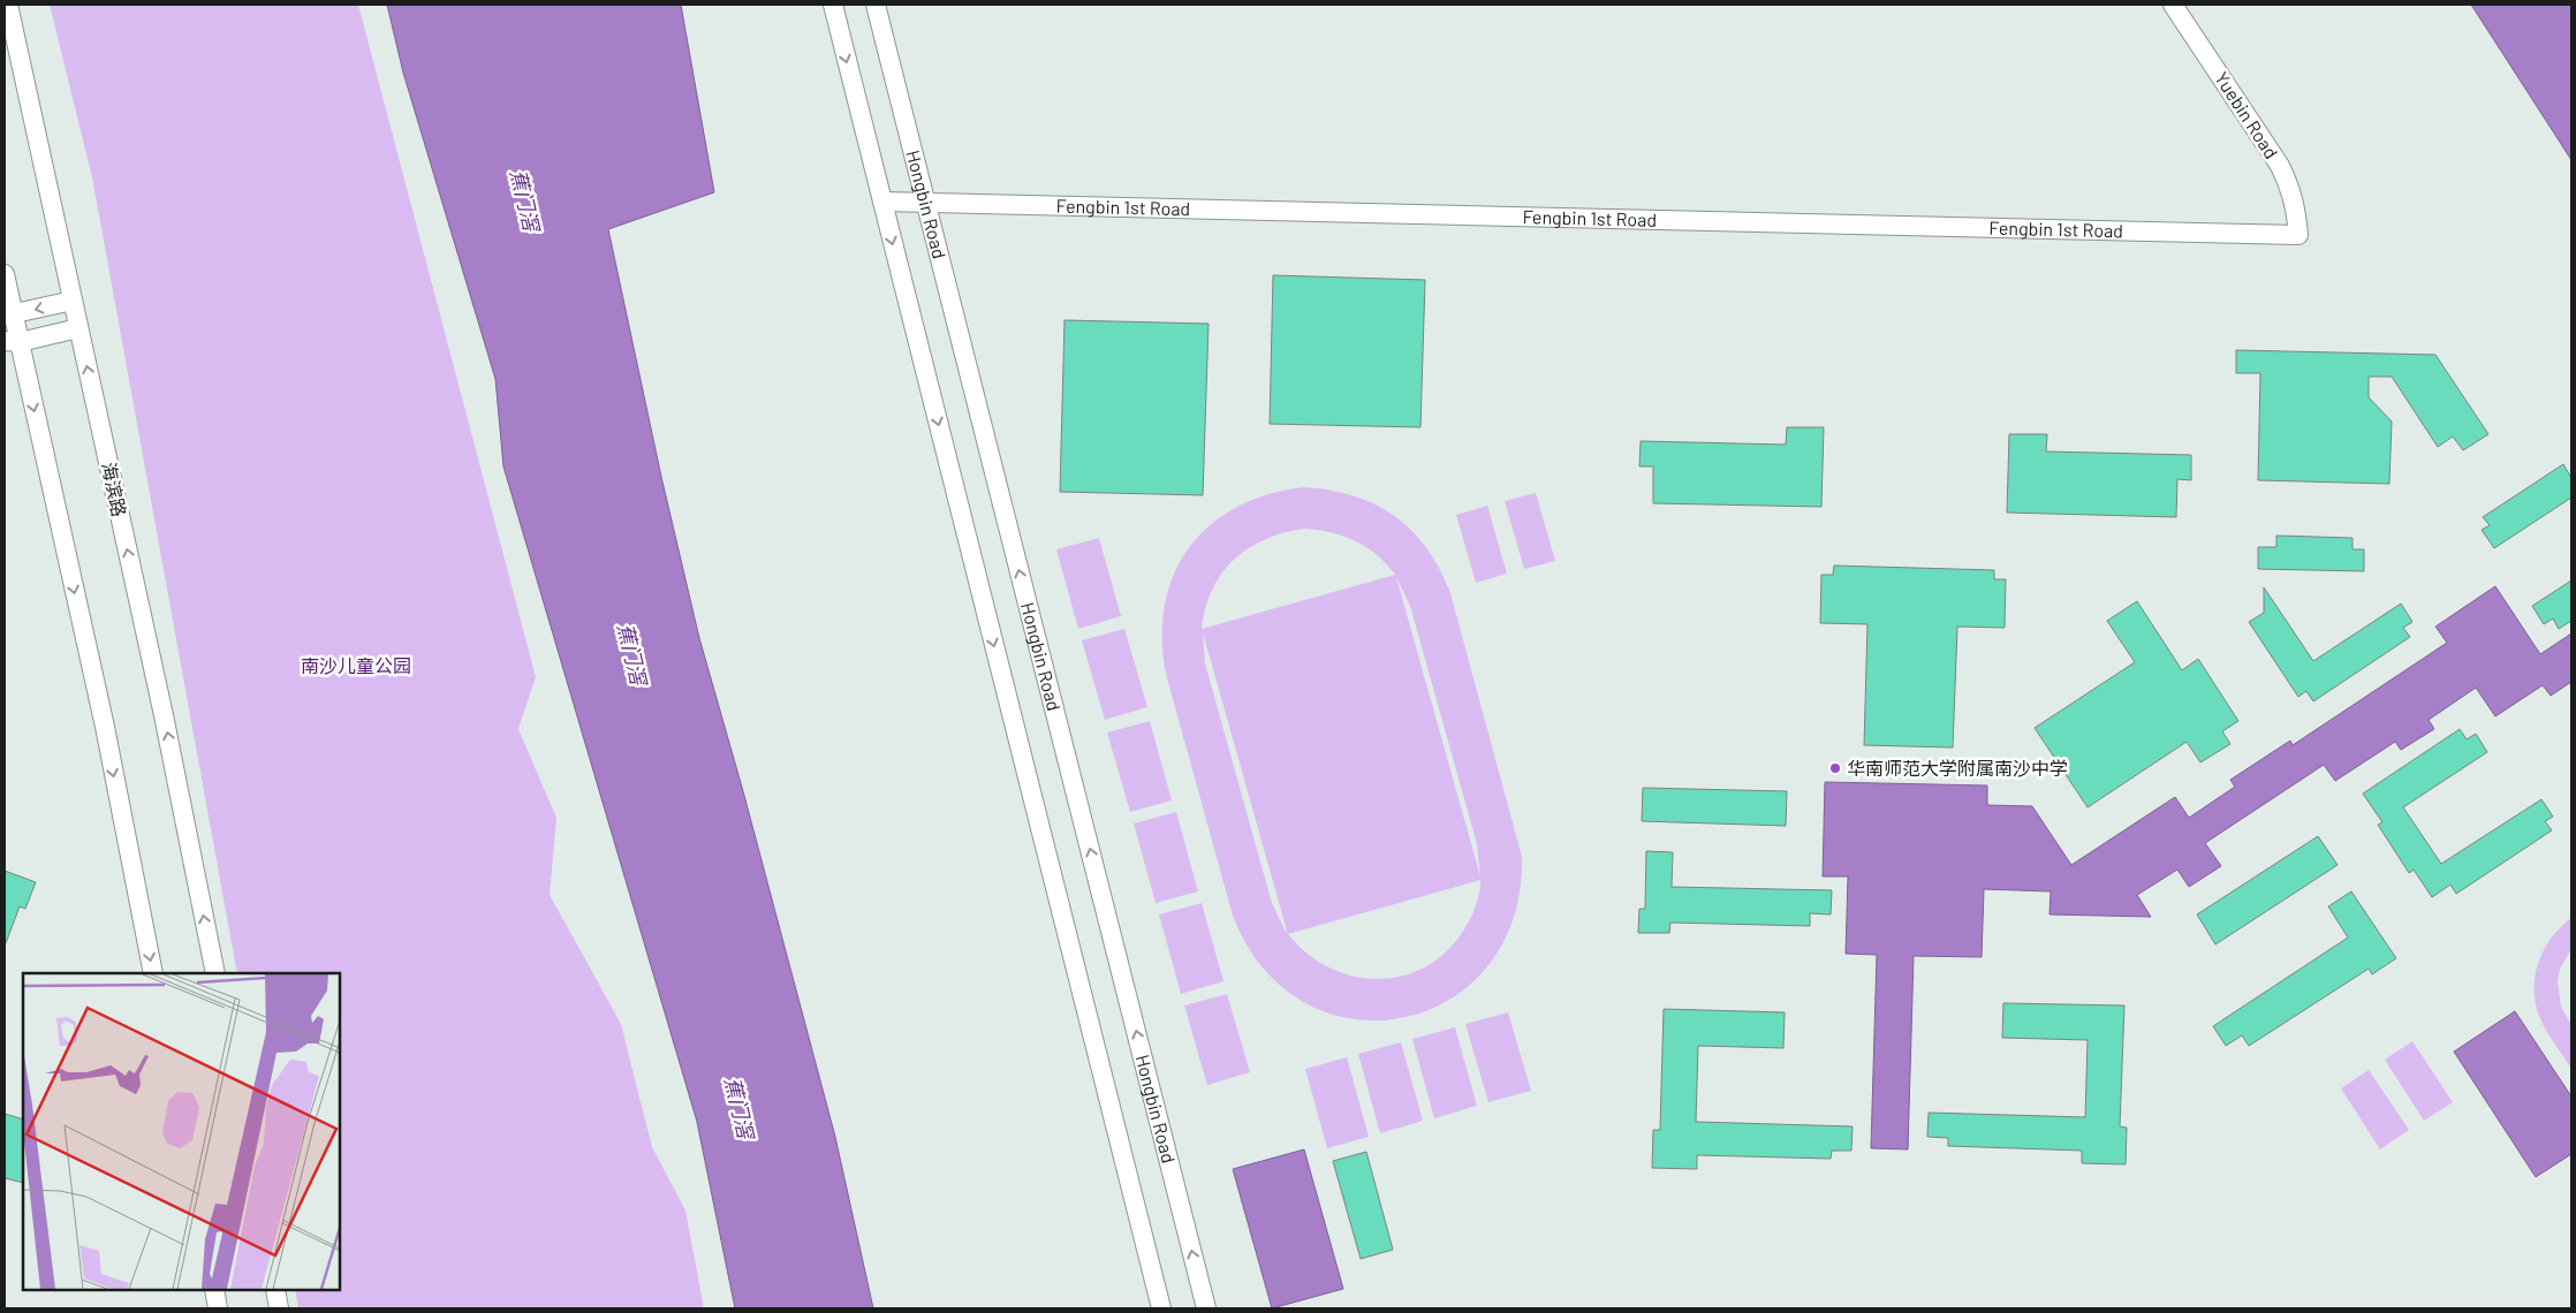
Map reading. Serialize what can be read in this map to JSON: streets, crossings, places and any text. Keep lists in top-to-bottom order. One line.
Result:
{"streets":{"street":["Yuebin Road","Hongbin Road","Fengbin 1st Road","海滨路"]},"crossings":[["Yuebin Road","Fengbin 1st Road"],["Hongbin Road","Fengbin 1st Road"]],"water":["蕉门滘"],"parks":["南沙儿童公园"],"places":["华南师范大学附属南沙中学"]}
